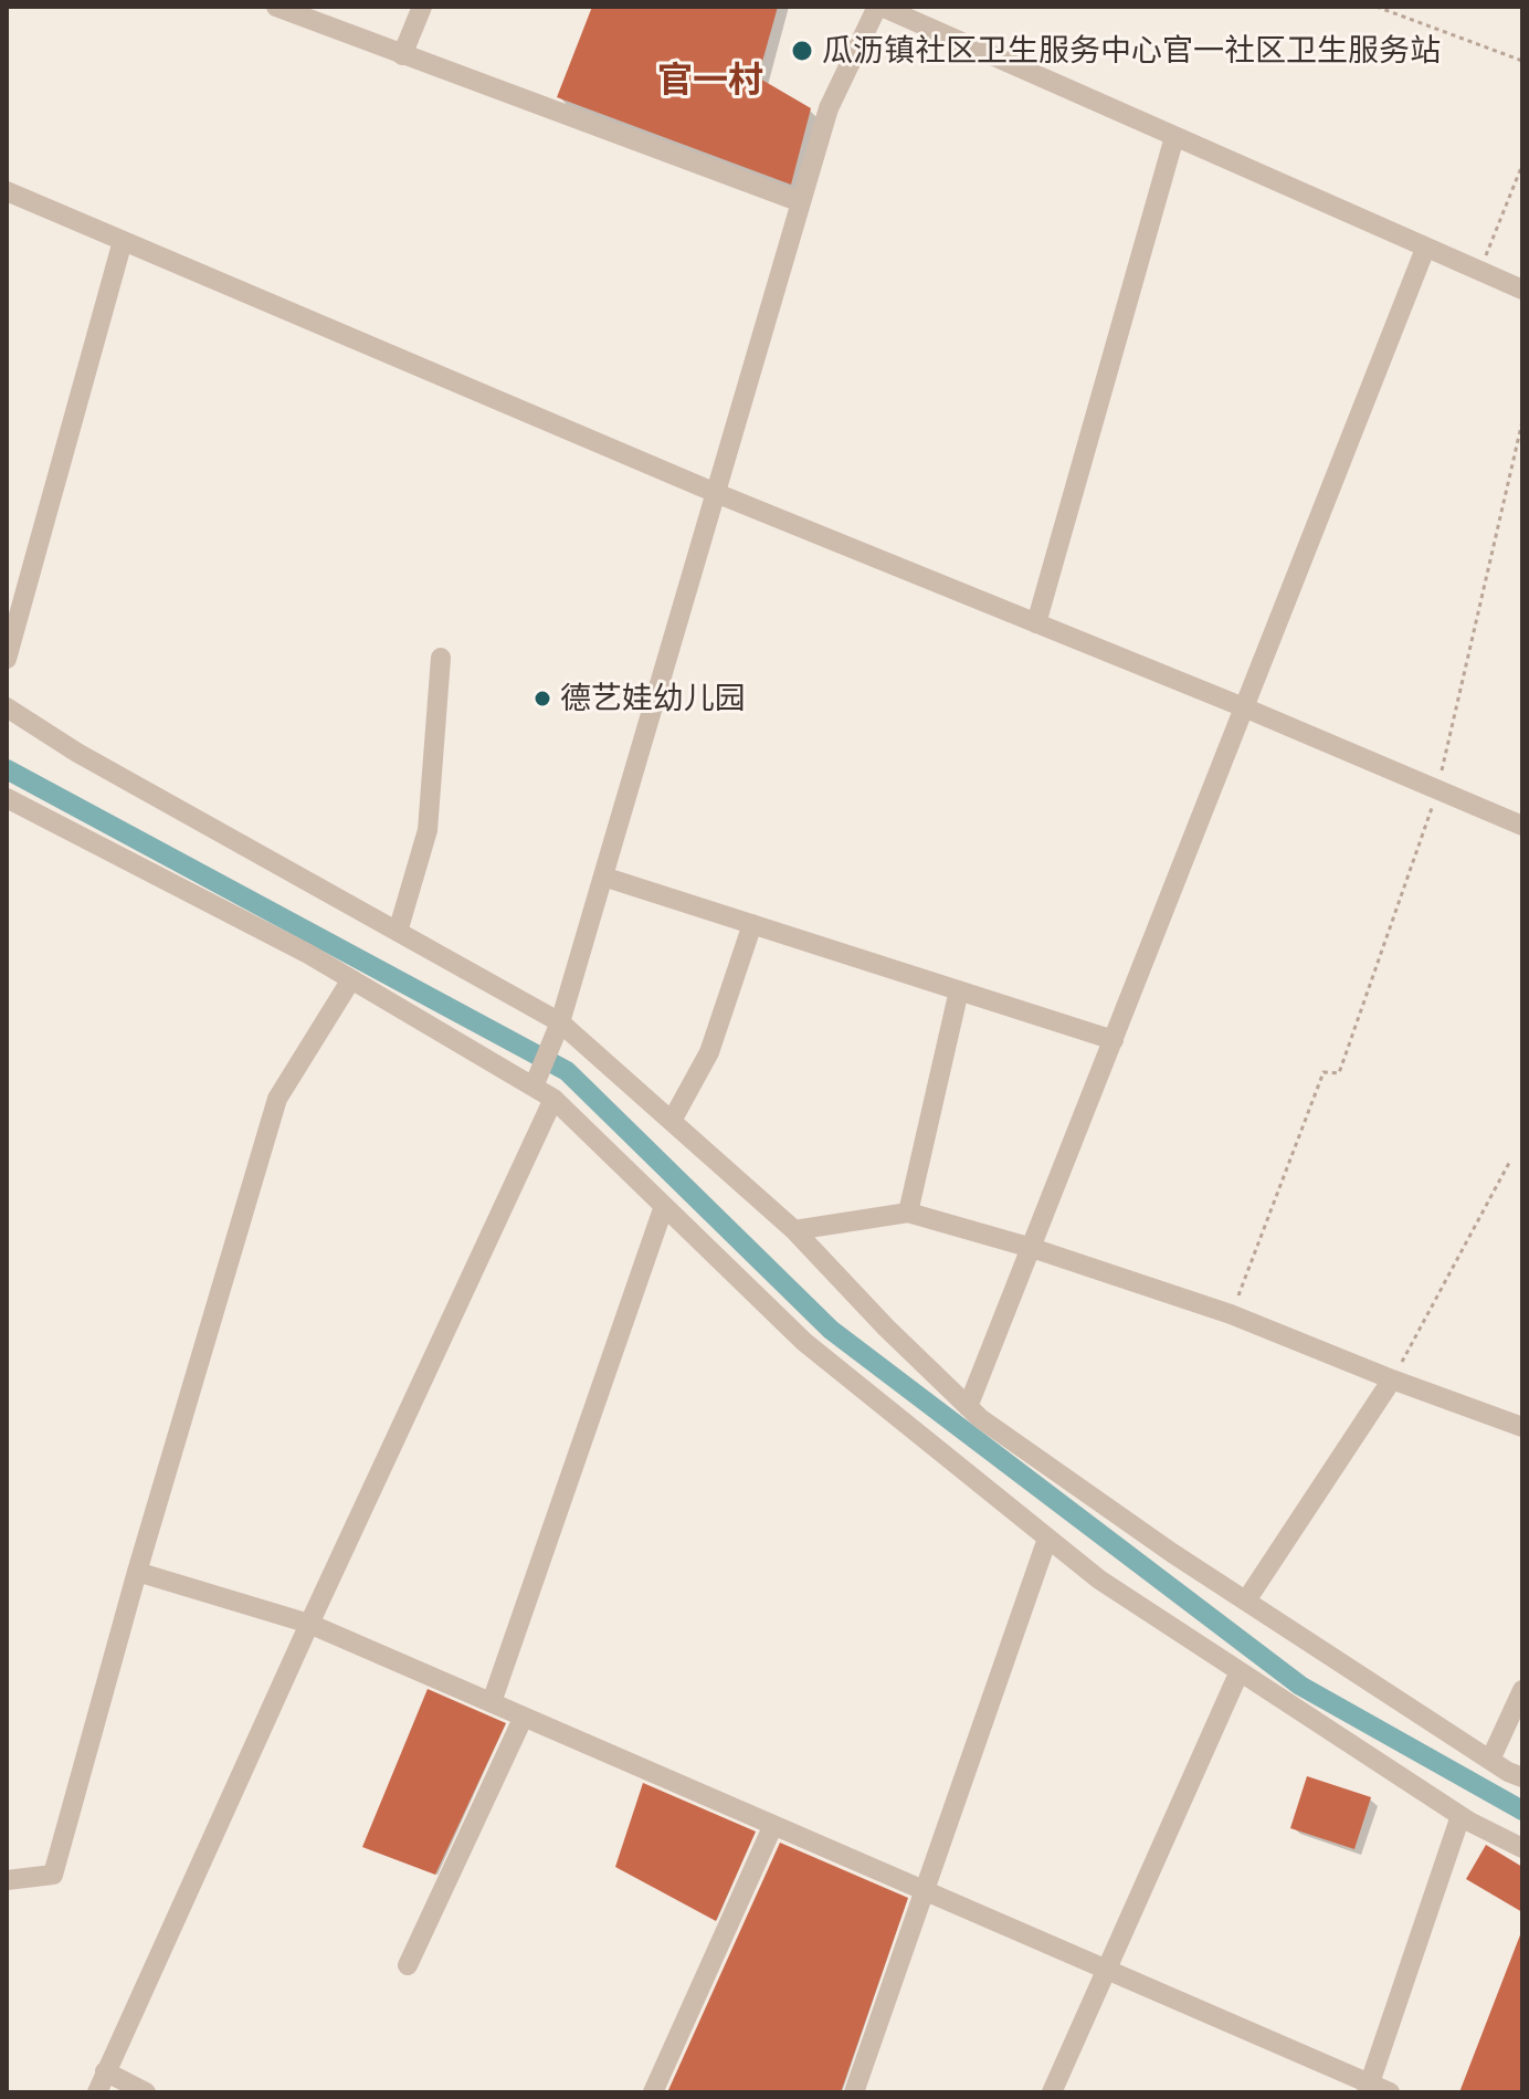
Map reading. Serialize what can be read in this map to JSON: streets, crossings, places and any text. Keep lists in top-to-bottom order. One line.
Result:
{"districts":["官一村"],"places":["瓜沥镇社区卫生服务中心官一社区卫生服务站","德艺娃幼儿园"]}
